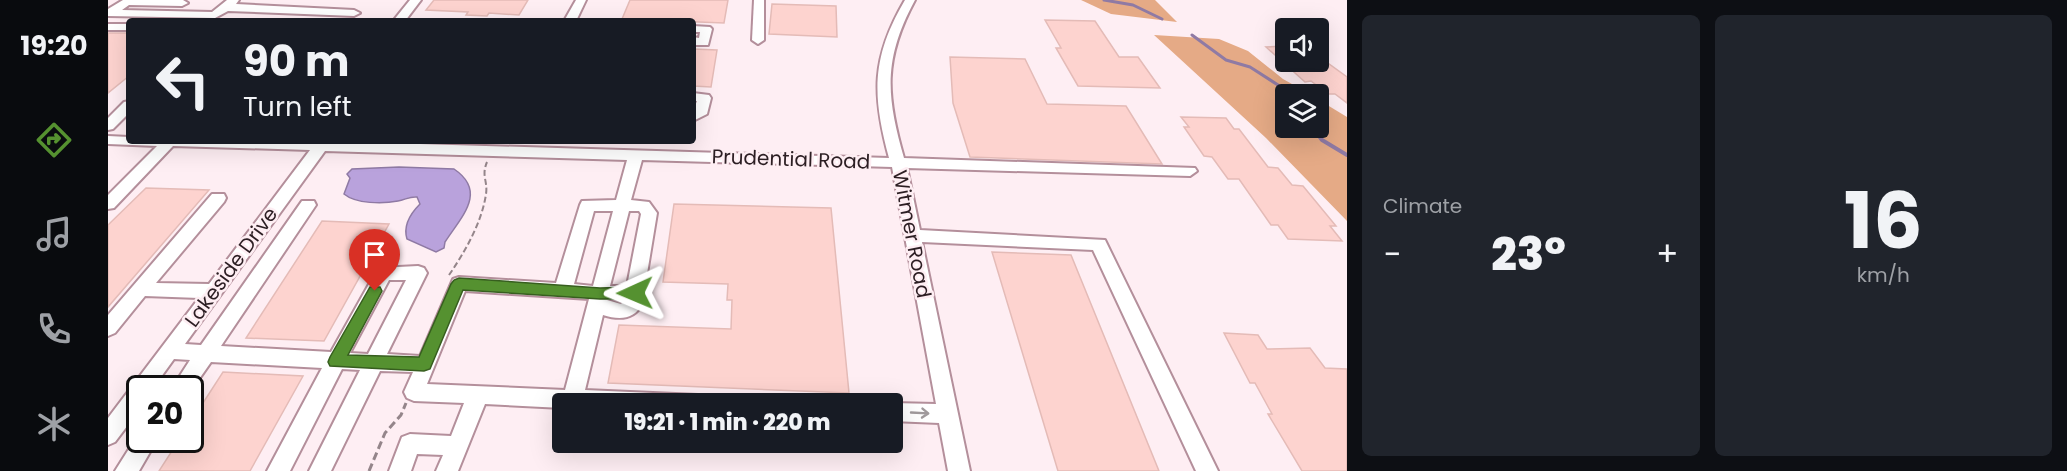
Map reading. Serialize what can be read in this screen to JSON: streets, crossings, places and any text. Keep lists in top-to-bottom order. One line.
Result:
{"streets":{"street":["Prudential Road","Witmer Road","Lakeside Drive"]},"crossings":[["Prudential Road","Witmer Road"],["Prudential Road","Lakeside Drive"]],"page":{"tabs":"19:20","tile":["Climate",["16","km/h"]],"turn":["90 m","Turn left"],"heat":["−","23°","+"],"limit":"20","trip":"19:21 · 1 min · 220 m"}}
